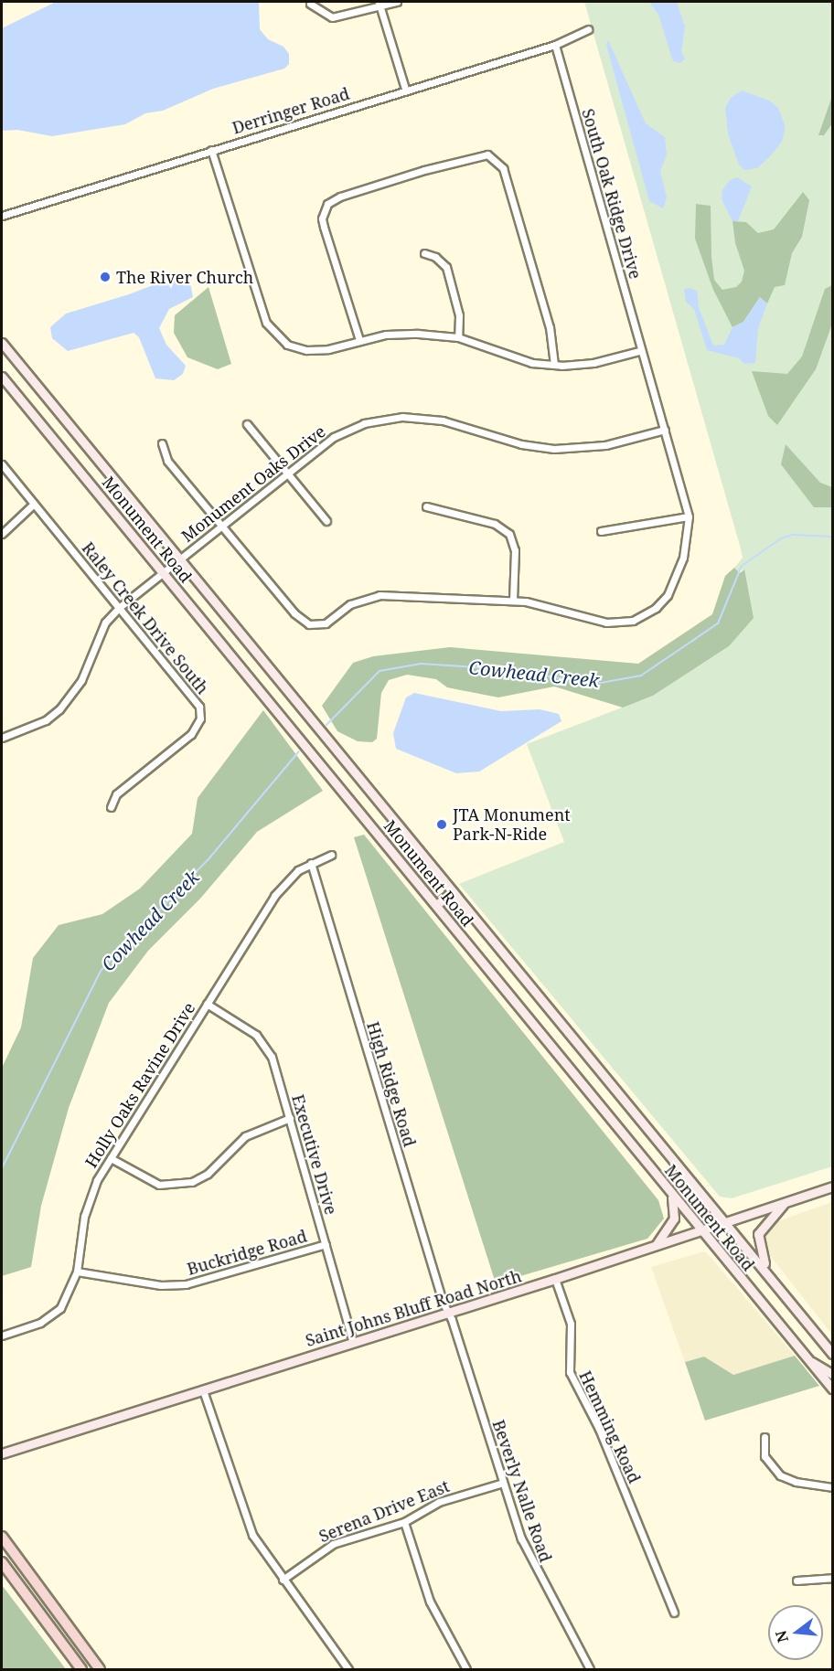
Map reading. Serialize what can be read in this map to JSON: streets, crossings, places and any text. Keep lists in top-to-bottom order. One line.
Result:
{"streets":{"main road":["Monument Road","Saint Johns Bluff Road North"],"street":["Derringer Road","South Oak Ridge Drive","Monument Oaks Drive","Raley Creek Drive South","High Ridge Road","Holly Oaks Ravine Drive","Executive Drive","Buckridge Road","Hemming Road","Beverly Nalle Road","Serena Drive East"]},"crossings":[["Derringer Road","South Oak Ridge Drive"],["South Oak Ridge Drive","Monument Oaks Drive"],["Monument Oaks Drive","Monument Road"],["Monument Oaks Drive","Raley Creek Drive South"],["Monument Road","Saint Johns Bluff Road North"],["High Ridge Road","Holly Oaks Ravine Drive"],["High Ridge Road","Saint Johns Bluff Road North"],["High Ridge Road","Beverly Nalle Road"],["Holly Oaks Ravine Drive","Executive Drive"],["Holly Oaks Ravine Drive","Buckridge Road"],["Executive Drive","Buckridge Road"],["Executive Drive","Saint Johns Bluff Road North"],["Saint Johns Bluff Road North","Hemming Road"],["Saint Johns Bluff Road North","Beverly Nalle Road"],["Beverly Nalle Road","Serena Drive East"]],"water":["Cowhead Creek"],"places":["The River Church","JTA Monument Park-N-Ride"],"north":"left"}
